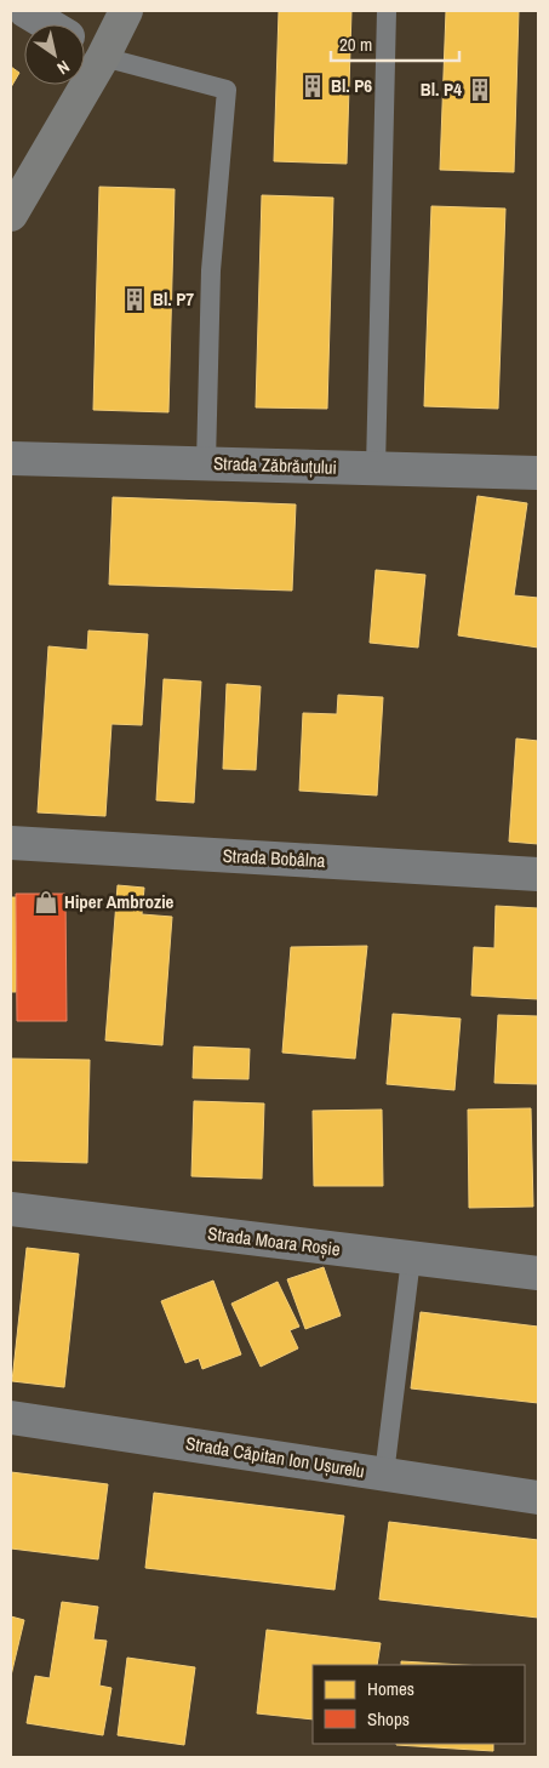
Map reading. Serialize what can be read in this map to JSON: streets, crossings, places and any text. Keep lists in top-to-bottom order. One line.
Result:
{"streets":{"street":["Strada Zăbrăuțului","Strada Bobâlna","Strada Moara Roșie","Strada Căpitan Ion Ușurelu"]},"places":{"building":["Bl. P6","Bl. P4","Bl. P7"],"shop":["Hiper Ambrozie"]},"legend":["Homes","Shops"],"scale_bar":"20 m","north":"bottom right"}
